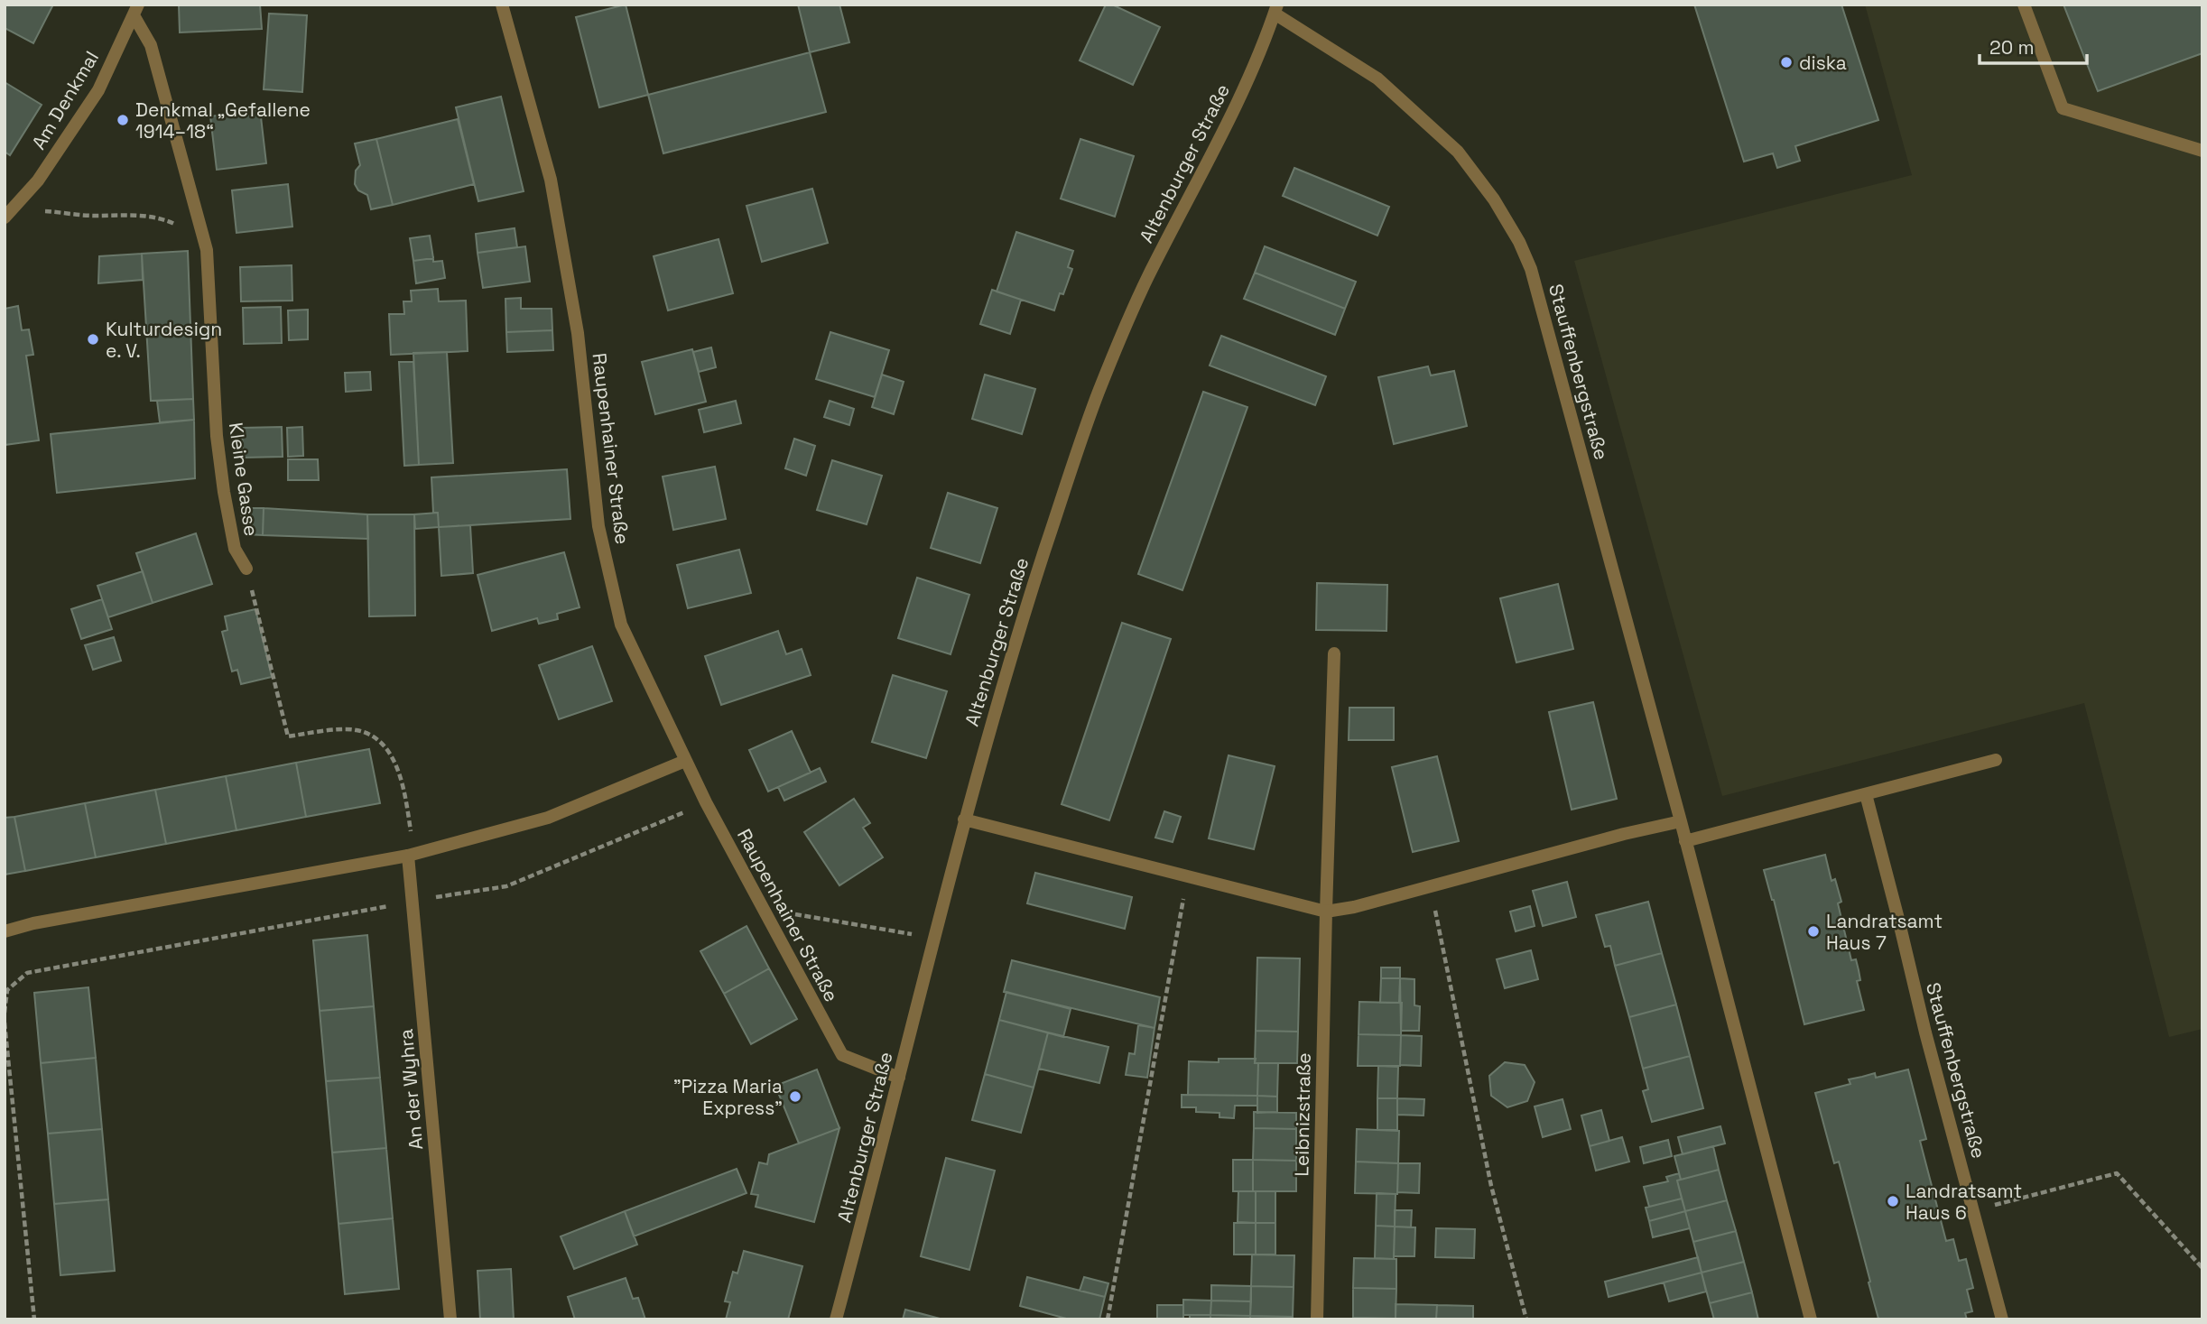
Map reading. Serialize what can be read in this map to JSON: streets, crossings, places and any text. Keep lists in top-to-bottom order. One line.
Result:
{"streets":{"street":["Am Denkmal","Altenburger Straße","Stauffenbergstraße","Raupenhainer Straße","Kleine Gasse","An der Wyhra","Leibnizstraße"]},"crossings":[["Am Denkmal","Kleine Gasse"],["Altenburger Straße","Stauffenbergstraße"],["Altenburger Straße","Raupenhainer Straße"]],"places":["diska","Denkmal „Gefallene 1914–18“","Kulturdesign e. V.","Landratsamt Haus 7","\"Pizza Maria Express\"","Landratsamt Haus 6"],"scale_bar":"20 m"}
